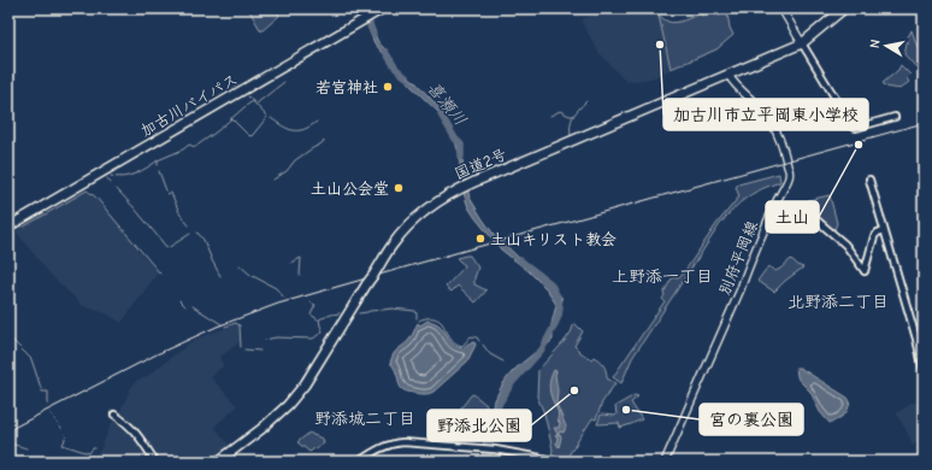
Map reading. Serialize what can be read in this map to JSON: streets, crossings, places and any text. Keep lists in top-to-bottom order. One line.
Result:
{"streets":{"highway":["加古川バイパス","国道2号"],"main road":["別府平岡線"]},"crossings":[["国道2号","別府平岡線"]],"districts":["上野添一丁目","北野添二丁目","野添城二丁目"],"water":["喜瀬川"],"places":["加古川市立平岡東小学校","若宮神社","土山","土山公会堂","土山キリスト教会","野添北公園","宮の裏公園"],"north":"left"}
